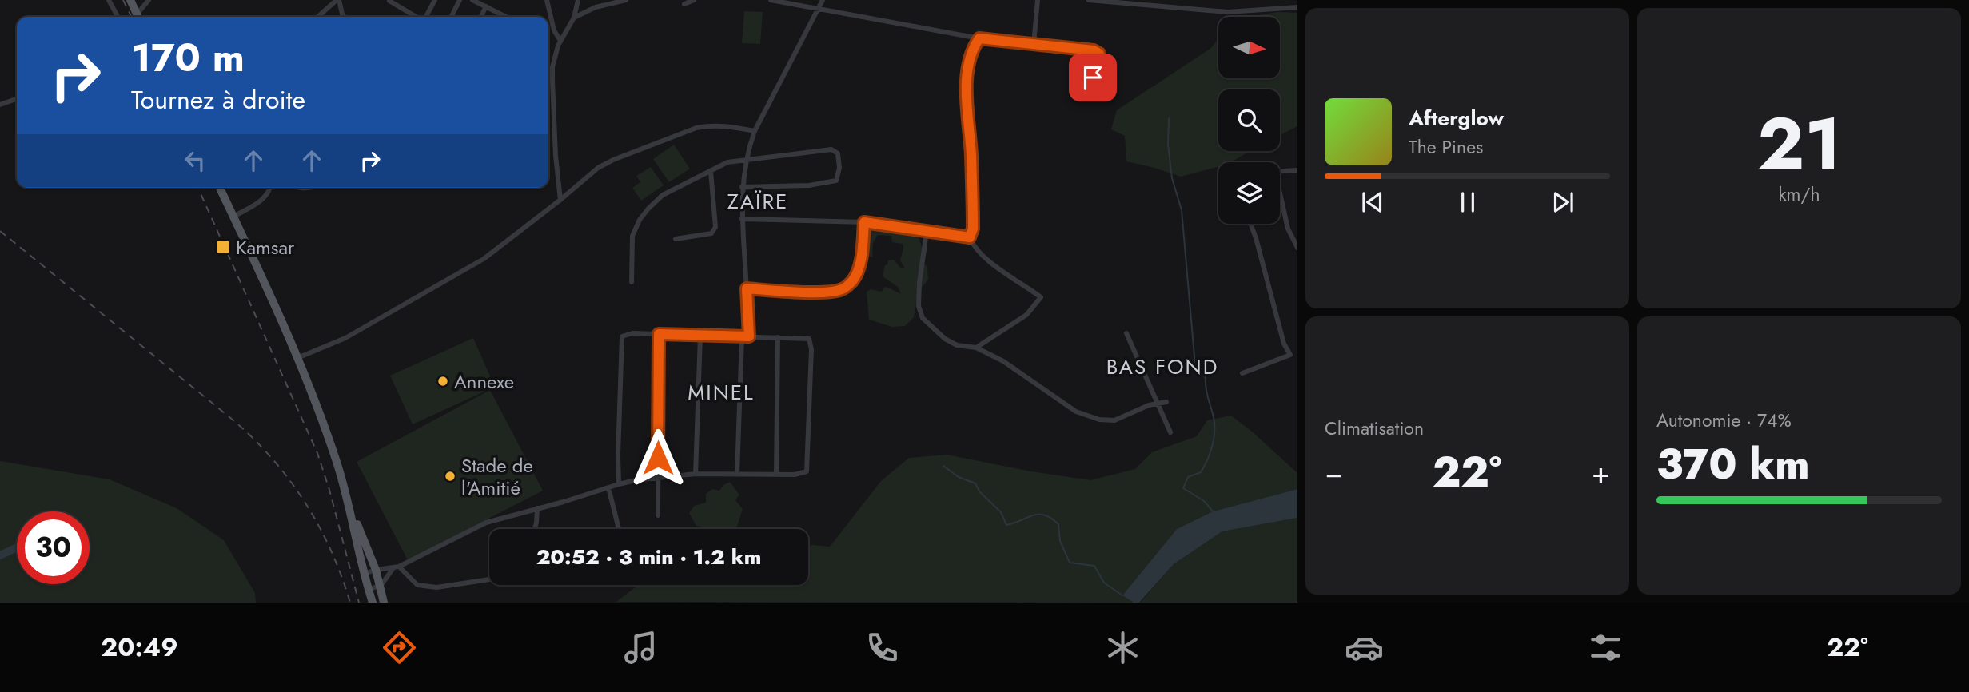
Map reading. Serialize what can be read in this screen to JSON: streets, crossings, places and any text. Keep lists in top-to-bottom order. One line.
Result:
{"districts":["ZAÏRE","BAS FOND","MINEL"],"places":{"transit":["Kamsar"],"other":["Annexe","Stade de l'Amitié"]},"north":"right","page":{"tile":[["21","km/h"],"Climatisation",["Autonomie · 74%","370 km"]],"turn":["170 m","Tournez à droite"],"song":["Afterglow","The Pines"],"heat":["−","22°","+"],"limit":"30","trip":"20:52 · 3 min · 1.2 km","tabs":["20:49","22°"]}}
